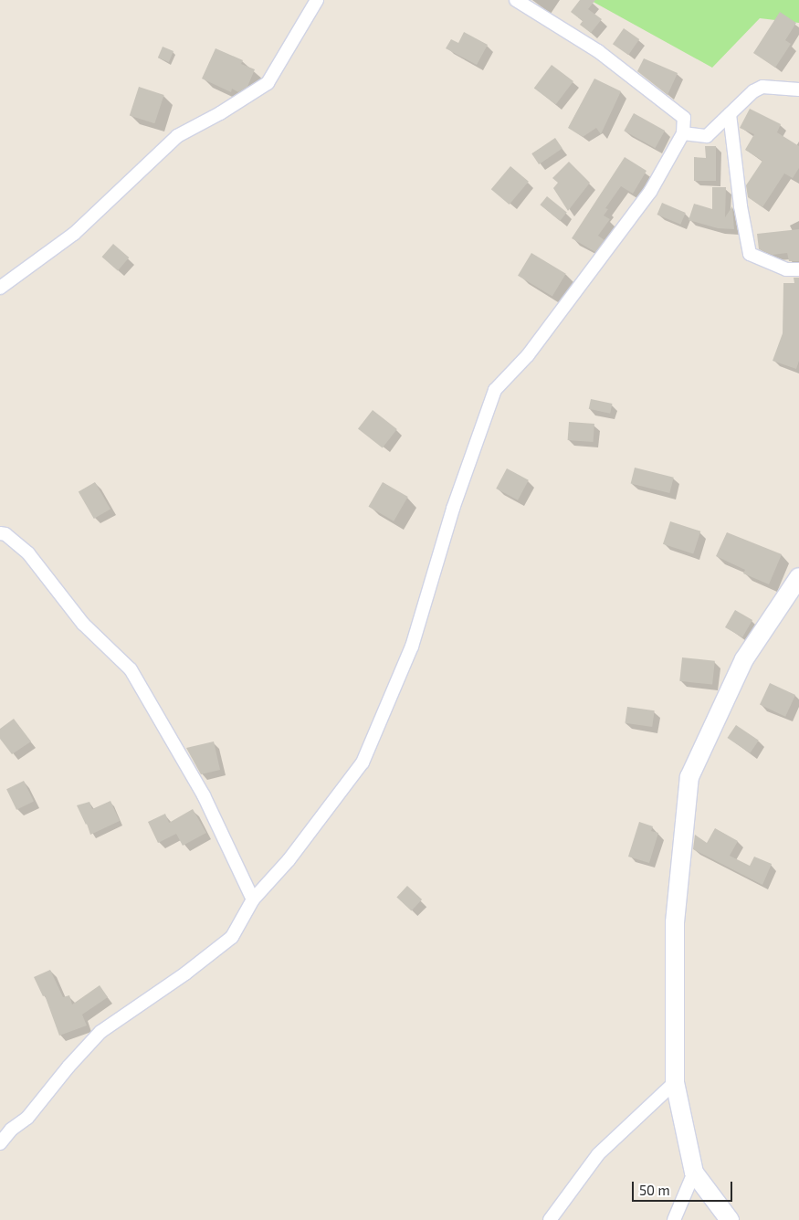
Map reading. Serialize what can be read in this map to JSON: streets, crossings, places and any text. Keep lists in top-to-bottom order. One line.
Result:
{"scale_bar":"50 m"}
